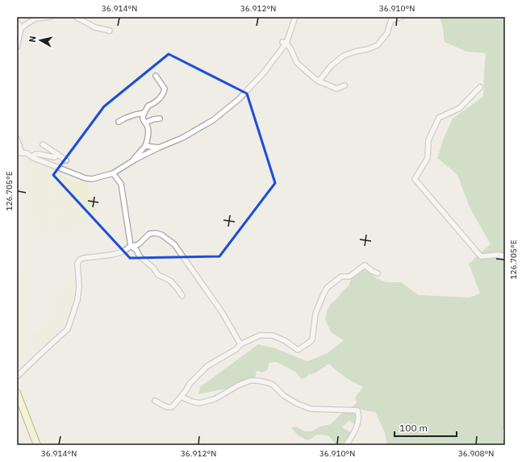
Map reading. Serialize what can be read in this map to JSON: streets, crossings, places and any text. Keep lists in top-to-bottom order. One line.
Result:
{"scale_bar":"100 m","north":"left","coordinates":["36.914°N","36.912°N","36.910°N","126.705°E","36.908°N"]}
